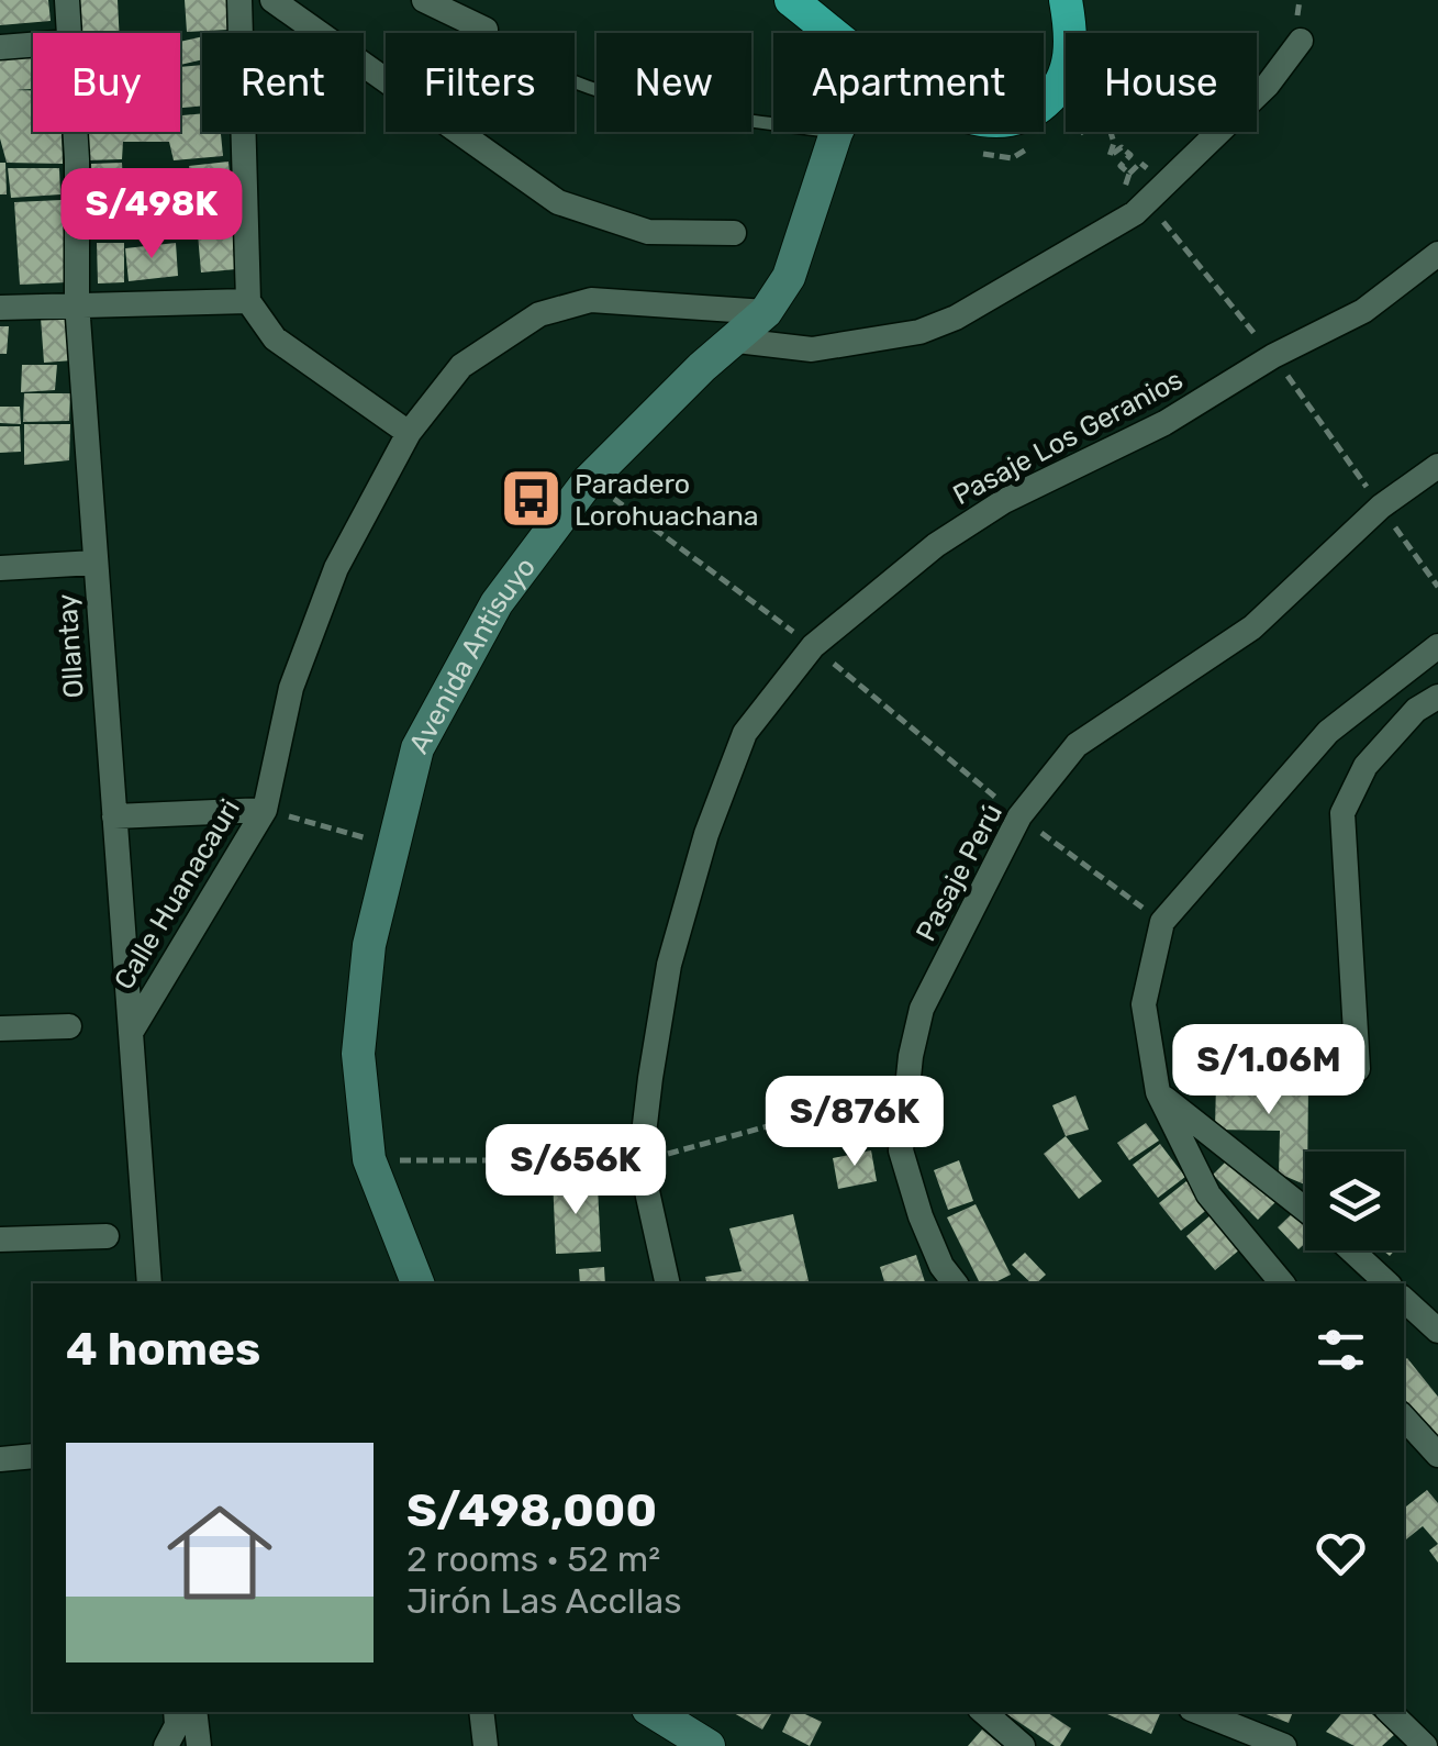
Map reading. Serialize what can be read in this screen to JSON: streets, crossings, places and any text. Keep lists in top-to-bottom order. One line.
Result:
{"streets":{"street":["Pasaje Los Geranios","Ollantay","Avenida Antisuyo","Pasaje Perú","Calle Huanacauri"]},"crossings":[["Ollantay","Calle Huanacauri"],["Avenida Antisuyo","Calle Huanacauri"]],"places":{"bus stop":["Paradero Lorohuachana"]},"page":{"chip":["Buy","Rent","Filters","New","Apartment","House"],"price":["S/498K","S/1.06M","S/876K","S/656K"],"heading":"4 homes","list":[{"name":"S/498,000","note":"2 rooms · 52 m² · Jirón Las Accllas"}]}}
